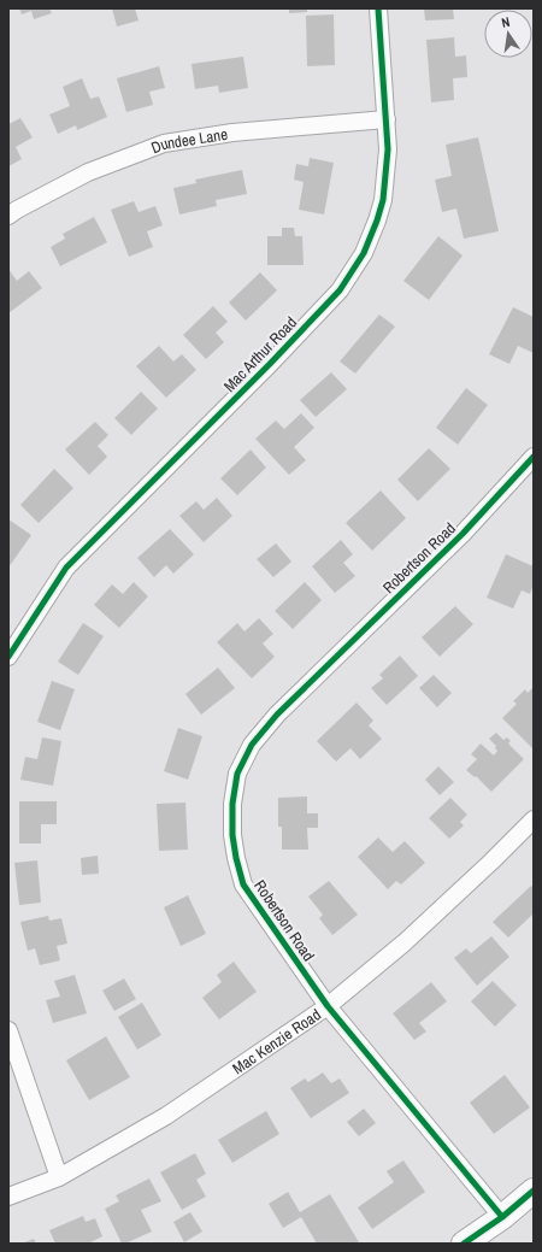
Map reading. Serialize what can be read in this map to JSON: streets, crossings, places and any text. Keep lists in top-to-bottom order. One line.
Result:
{"streets":{"street":["Dundee Lane","Mac Arthur Road","Robertson Road","Mac Kenzie Road"]},"crossings":[["Dundee Lane","Mac Arthur Road"],["Robertson Road","Mac Kenzie Road"]],"north":"top"}
